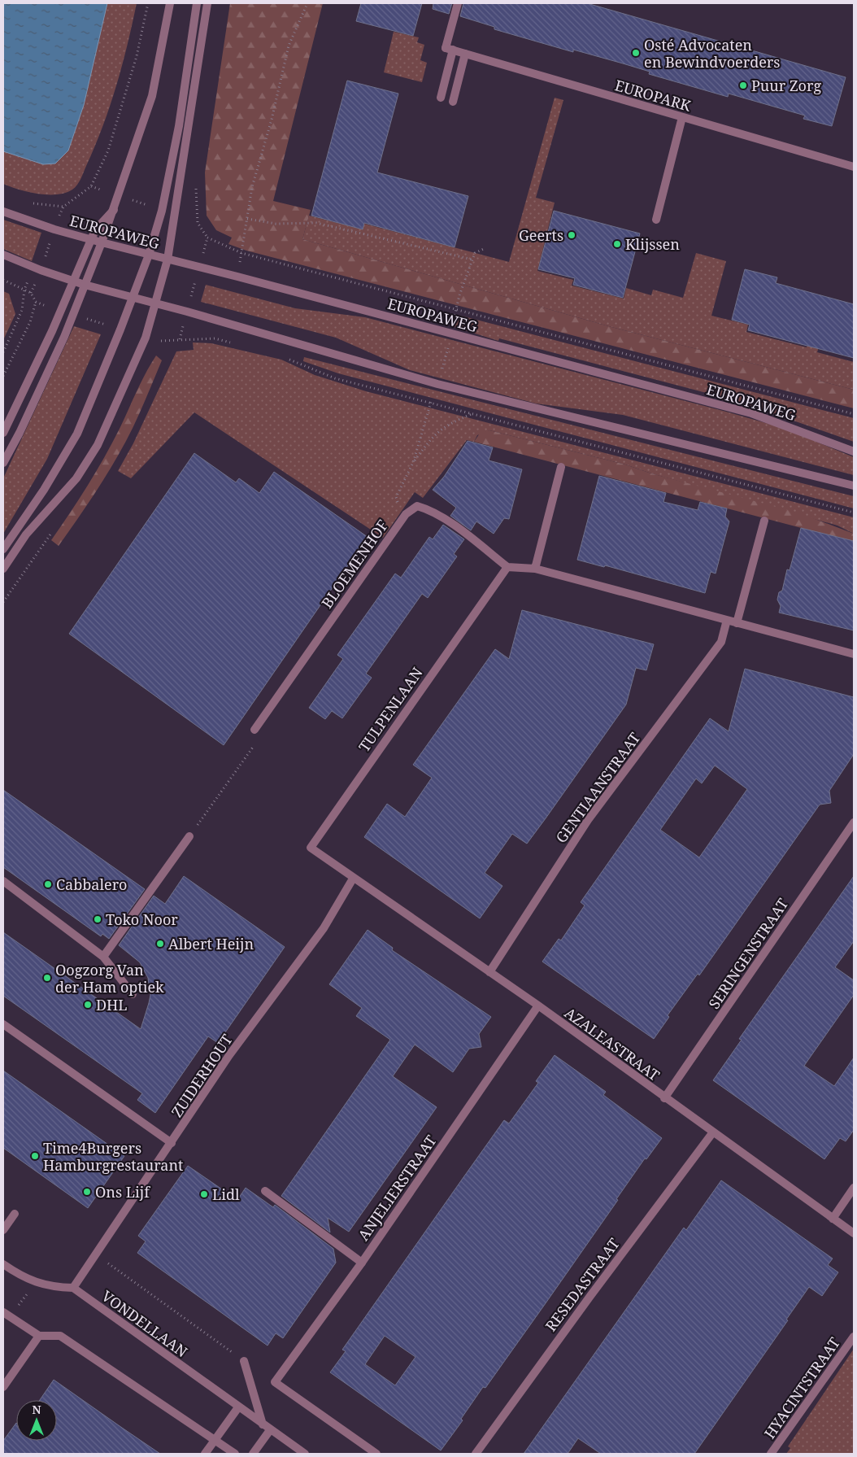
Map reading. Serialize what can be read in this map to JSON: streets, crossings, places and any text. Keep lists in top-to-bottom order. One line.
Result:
{"streets":{"street":["EUROPARK","EUROPAWEG","BLOEMENHOF","TULPENLAAN","GENTIAANSTRAAT","SERINGENSTRAAT","AZALEASTRAAT","ZUIDERHOUT","ANJELIERSTRAAT","RESEDASTRAAT","VONDELLAAN","HYACINTSTRAAT"]},"crossings":[["BLOEMENHOF","TULPENLAAN"],["TULPENLAAN","AZALEASTRAAT"],["TULPENLAAN","ZUIDERHOUT"],["GENTIAANSTRAAT","AZALEASTRAAT"],["SERINGENSTRAAT","AZALEASTRAAT"],["AZALEASTRAAT","ZUIDERHOUT"],["AZALEASTRAAT","ANJELIERSTRAAT"],["AZALEASTRAAT","RESEDASTRAAT"],["ZUIDERHOUT","VONDELLAAN"]],"places":["Osté Advocaten en Bewindvoerders","Puur Zorg","Geerts","Klijssen","Cabbalero","Toko Noor","Albert Heijn","Oogzorg Van der Ham optiek","DHL","Time4Burgers Hamburgrestaurant","Ons Lijf","Lidl"],"north":"top"}
